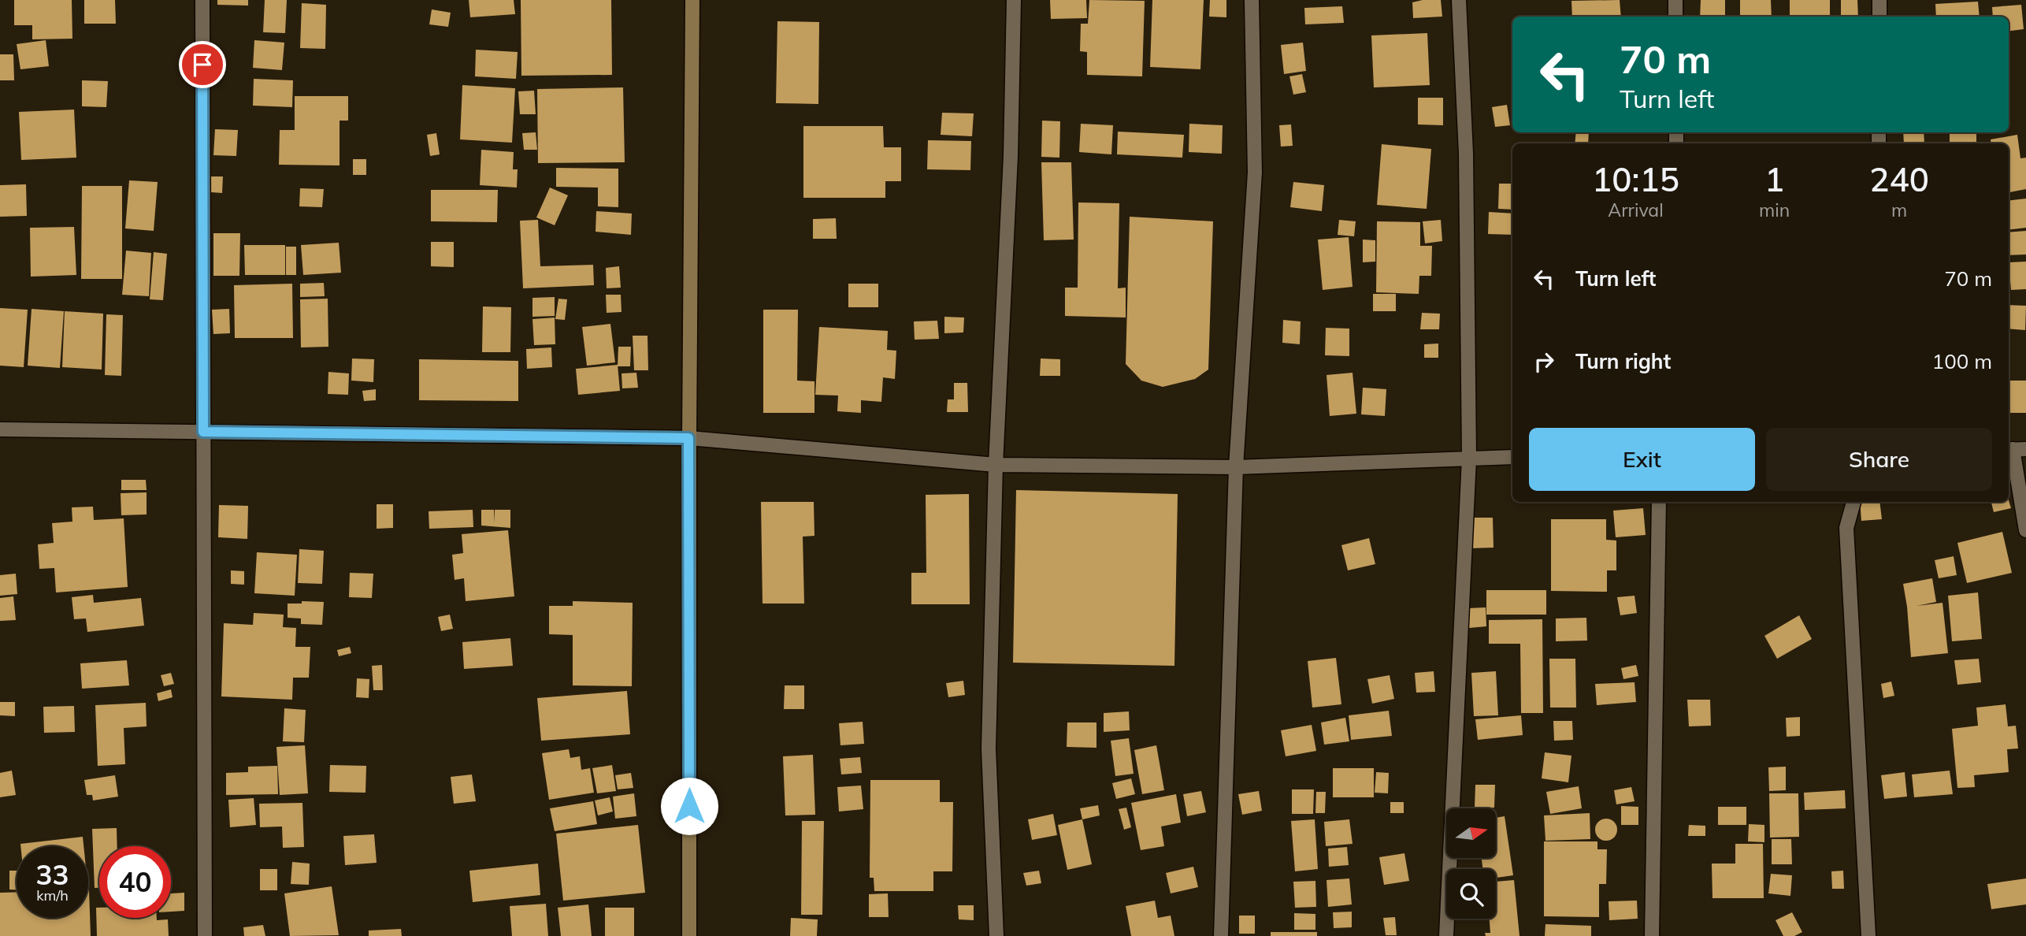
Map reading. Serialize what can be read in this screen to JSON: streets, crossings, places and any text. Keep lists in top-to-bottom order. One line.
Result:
{"north":"right","page":{"turn":["70 m","Turn left"],"eta":["10:15","Arrival","1","min","240","m"],"list":[{"name":"Turn left","value":"70 m"},{"name":"Turn right","value":"100 m"}],"buttons":["Exit","Share"],"speed":"33 km/h","limit":"40"}}
